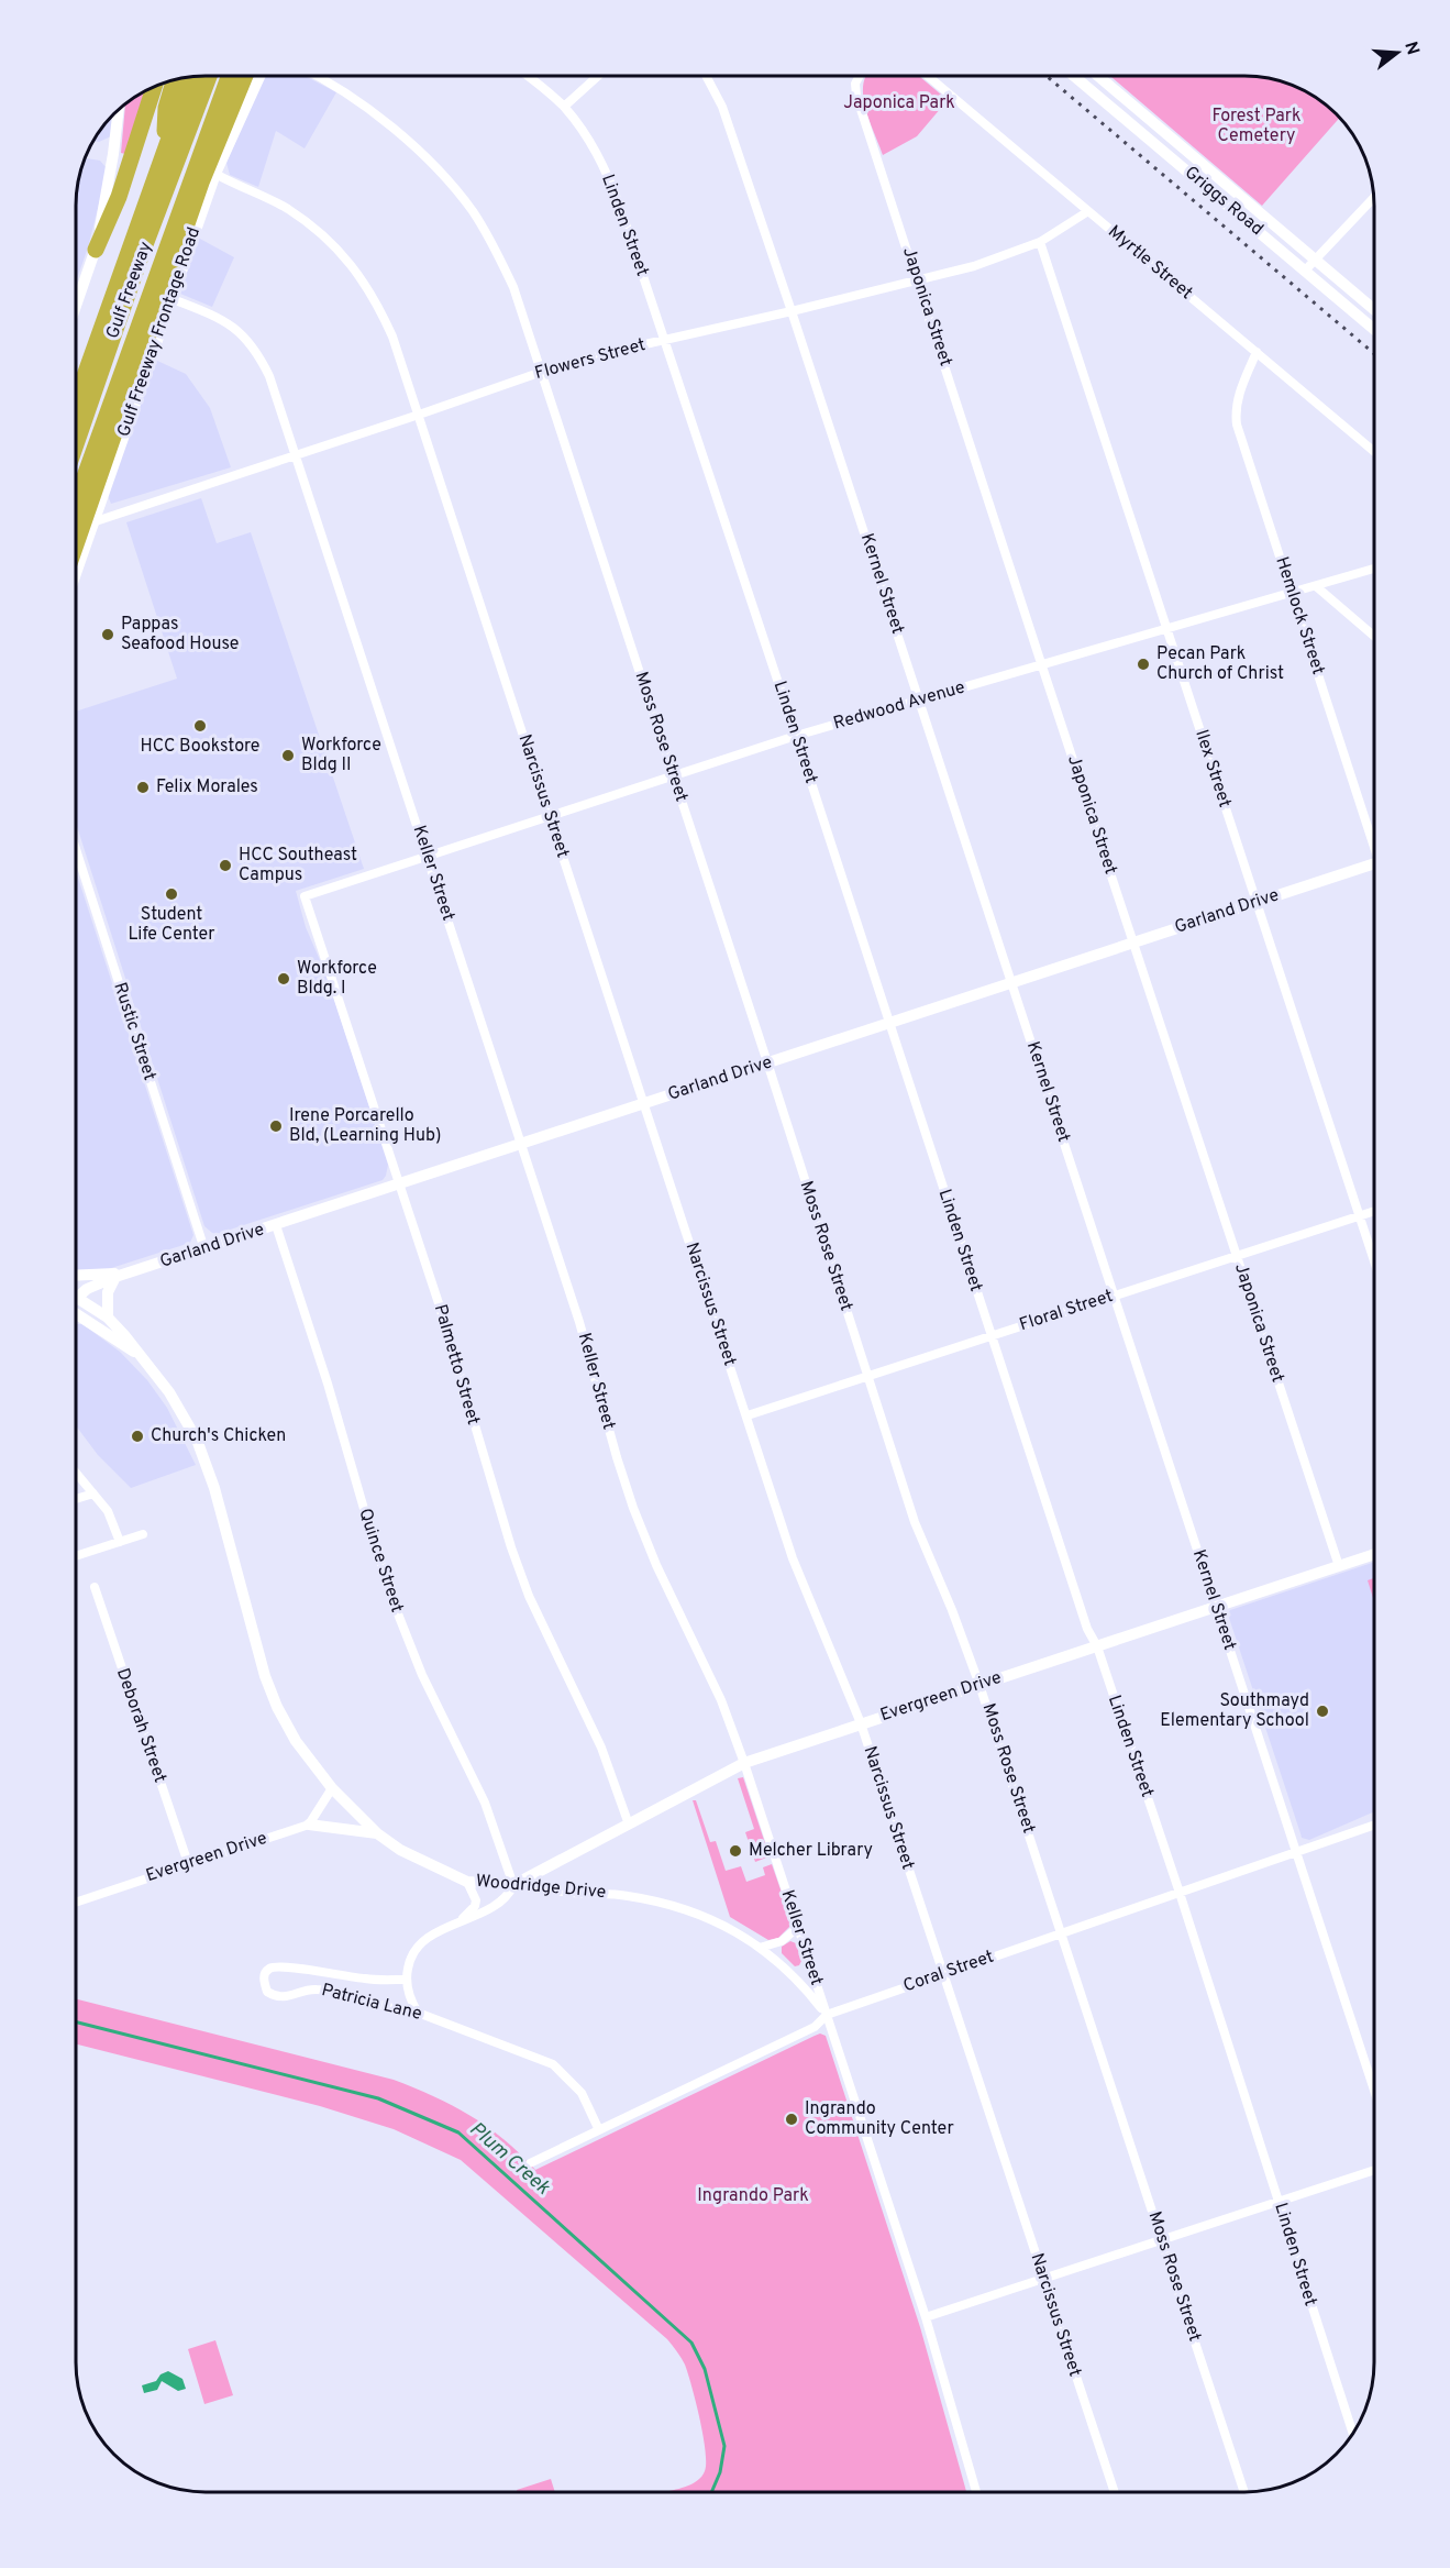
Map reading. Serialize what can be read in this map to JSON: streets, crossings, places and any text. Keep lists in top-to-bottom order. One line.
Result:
{"streets":{"highway":["Gulf Freeway"],"main road":["Griggs Road","Gulf Freeway Frontage Road","Garland Drive","Evergreen Drive","Woodridge Drive"],"street":["Linden Street","Myrtle Street","Japonica Street","Flowers Street","Kernel Street","Hemlock Street","Redwood Avenue","Moss Rose Street","Ilex Street","Narcissus Street","Keller Street","Rustic Street","Floral Street","Palmetto Street","Quince Street","Deborah Street","Coral Street","Patricia Lane"]},"crossings":[["Linden Street","Flowers Street"],["Linden Street","Redwood Avenue"],["Linden Street","Garland Drive"],["Linden Street","Floral Street"],["Linden Street","Evergreen Drive"],["Linden Street","Coral Street"],["Myrtle Street","Flowers Street"],["Myrtle Street","Hemlock Street"],["Japonica Street","Flowers Street"],["Japonica Street","Redwood Avenue"],["Japonica Street","Garland Drive"],["Japonica Street","Floral Street"],["Japonica Street","Evergreen Drive"],["Gulf Freeway Frontage Road","Flowers Street"],["Gulf Freeway Frontage Road","Narcissus Street"],["Gulf Freeway Frontage Road","Keller Street"],["Flowers Street","Kernel Street"],["Flowers Street","Moss Rose Street"],["Flowers Street","Ilex Street"],["Flowers Street","Narcissus Street"],["Flowers Street","Keller Street"],["Kernel Street","Redwood Avenue"],["Kernel Street","Garland Drive"],["Kernel Street","Floral Street"],["Kernel Street","Evergreen Drive"],["Kernel Street","Coral Street"],["Redwood Avenue","Moss Rose Street"],["Redwood Avenue","Ilex Street"],["Redwood Avenue","Narcissus Street"],["Redwood Avenue","Keller Street"],["Redwood Avenue","Palmetto Street"],["Moss Rose Street","Garland Drive"],["Moss Rose Street","Floral Street"],["Moss Rose Street","Evergreen Drive"],["Moss Rose Street","Coral Street"],["Ilex Street","Garland Drive"],["Ilex Street","Floral Street"],["Narcissus Street","Garland Drive"],["Narcissus Street","Floral Street"],["Narcissus Street","Evergreen Drive"],["Narcissus Street","Coral Street"],["Keller Street","Garland Drive"],["Keller Street","Evergreen Drive"],["Keller Street","Woodridge Drive"],["Keller Street","Coral Street"],["Garland Drive","Rustic Street"],["Garland Drive","Palmetto Street"],["Garland Drive","Quince Street"],["Garland Drive","Woodridge Drive"],["Palmetto Street","Evergreen Drive"],["Quince Street","Evergreen Drive"],["Quince Street","Woodridge Drive"],["Evergreen Drive","Deborah Street"],["Evergreen Drive","Woodridge Drive"],["Woodridge Drive","Coral Street"],["Coral Street","Patricia Lane"]],"water":["Plum Creek"],"parks":["Japonica Park","Forest Park Cemetery","Ingrando Park"],"places":["Pappas Seafood House","Pecan Park Church of Christ","HCC Bookstore","Workforce Bldg II","Felix Morales","HCC Southeast Campus","Student Life Center","Workforce Bldg. I","Irene Porcarello Bld, (Learning Hub)","Church's Chicken","Southmayd Elementary School","Melcher Library","Ingrando Community Center"],"north":"right"}
